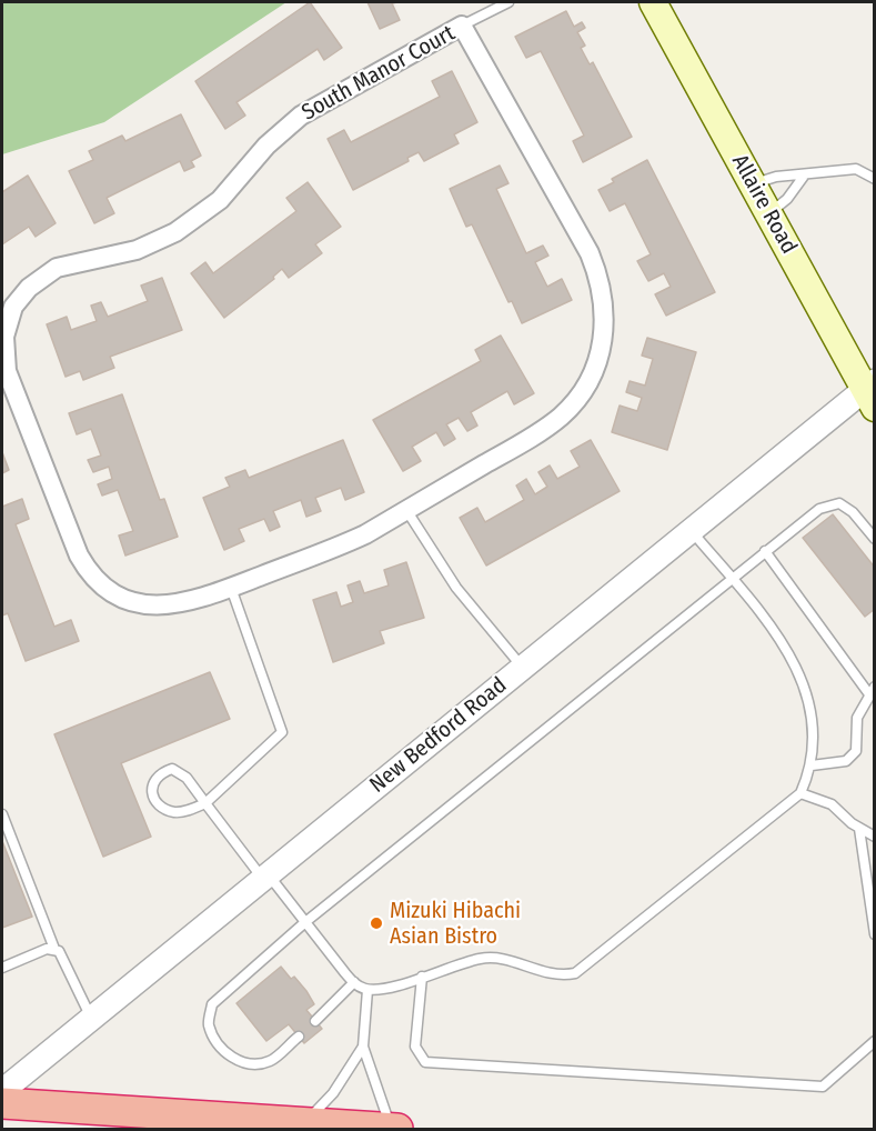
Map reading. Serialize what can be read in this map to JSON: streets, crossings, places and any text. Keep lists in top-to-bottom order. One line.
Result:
{"streets":{"main road":["Allaire Road"],"street":["South Manor Court","New Bedford Road"]},"crossings":[["Allaire Road","New Bedford Road"]],"places":["Mizuki Hibachi Asian Bistro"]}
